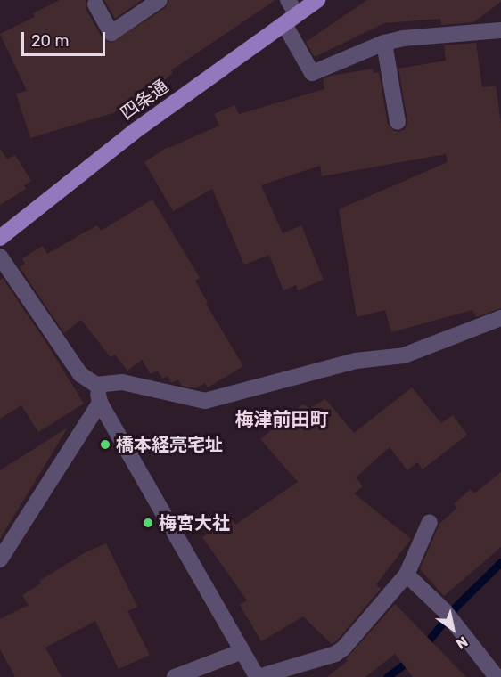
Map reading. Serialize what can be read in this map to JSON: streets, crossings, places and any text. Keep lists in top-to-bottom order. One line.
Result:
{"streets":{"main road":["四条通"]},"districts":["梅津前田町"],"places":["橋本経亮宅址","梅宮大社"],"scale_bar":"20 m","north":"bottom right"}
